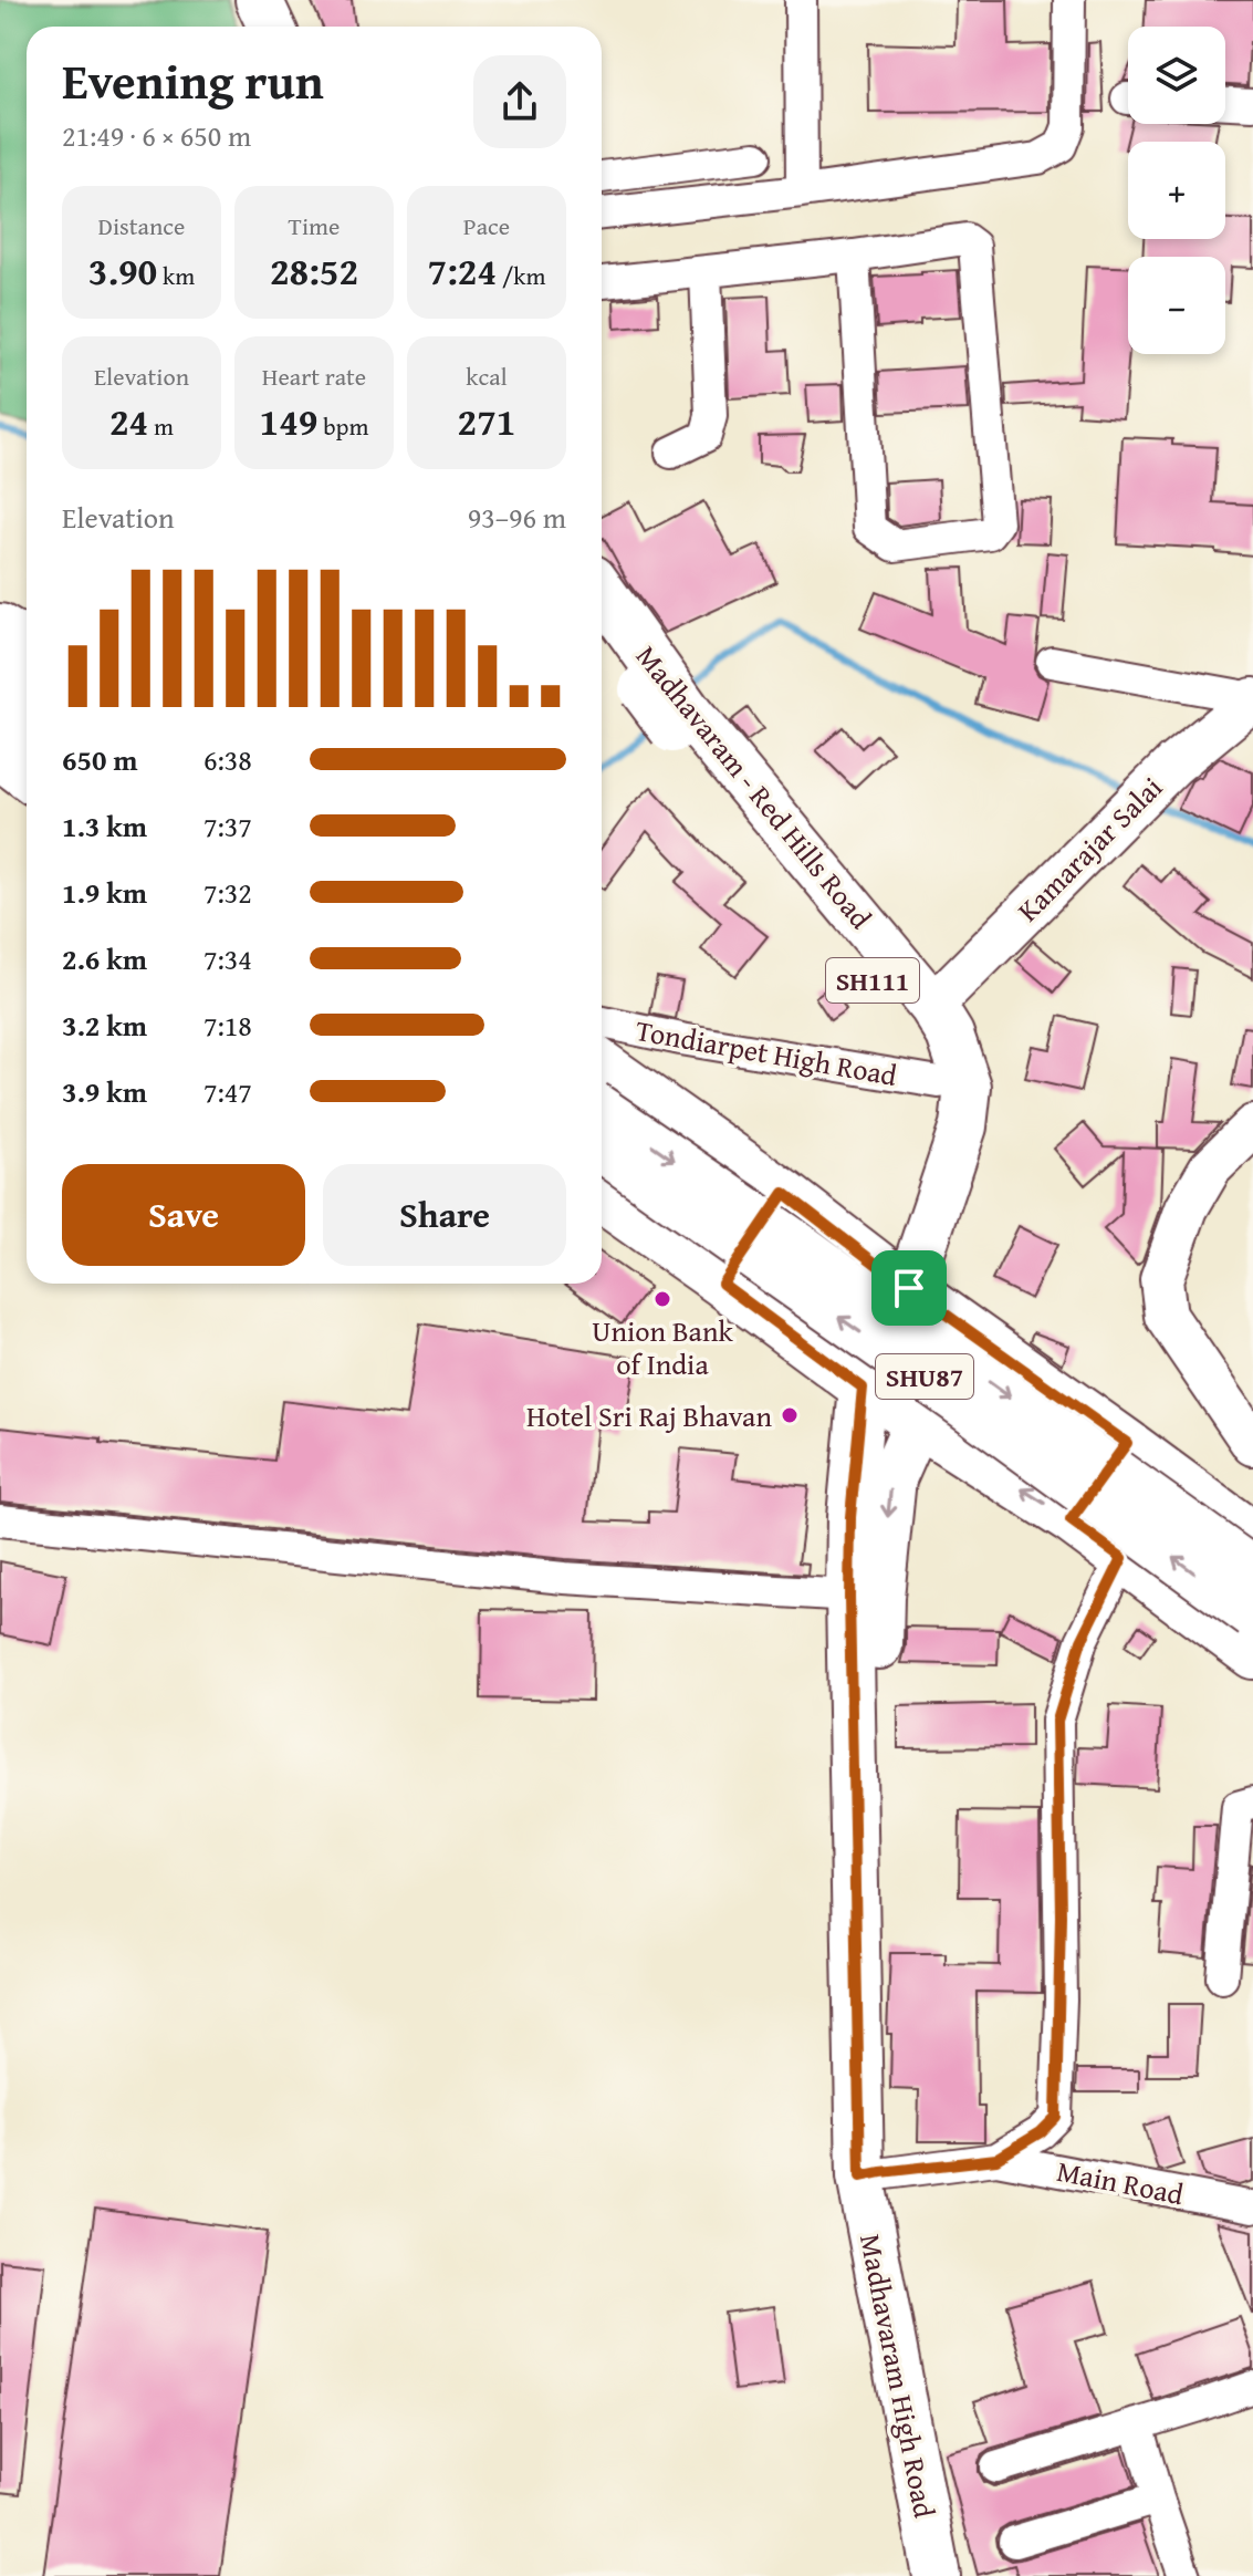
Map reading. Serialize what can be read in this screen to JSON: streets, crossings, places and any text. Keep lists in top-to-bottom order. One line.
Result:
{"streets":{"main road":["Madhavaram - Red Hills Road","SH111","SHU87","Madhavaram High Road"],"street":["Kamarajar Salai","Tondiarpet High Road","Main Road"]},"crossings":[["Madhavaram - Red Hills Road","Kamarajar Salai"],["Madhavaram - Red Hills Road","Tondiarpet High Road"],["Main Road","Madhavaram High Road"]],"places":["Union Bank of India","Hotel Sri Raj Bhavan"],"page":{"map_buttons":["+","−"],"heading":["Evening run","21:49 · 6 × 650 m"],"stats":[["Distance","3.90 km"],["Time","28:52"],["Pace","7:24 /km"],["Elevation","24 m"],["Heart rate","149 bpm"],["kcal","271"]],"chart":["Elevation","93–96 m"],"list":[{"name":"650 m","note":"6:38"},{"name":"1.3 km","note":"7:37"},{"name":"1.9 km","note":"7:32"},{"name":"2.6 km","note":"7:34"},{"name":"3.2 km","note":"7:18"},{"name":"3.9 km","note":"7:47"}],"buttons":["Save","Share"]}}
